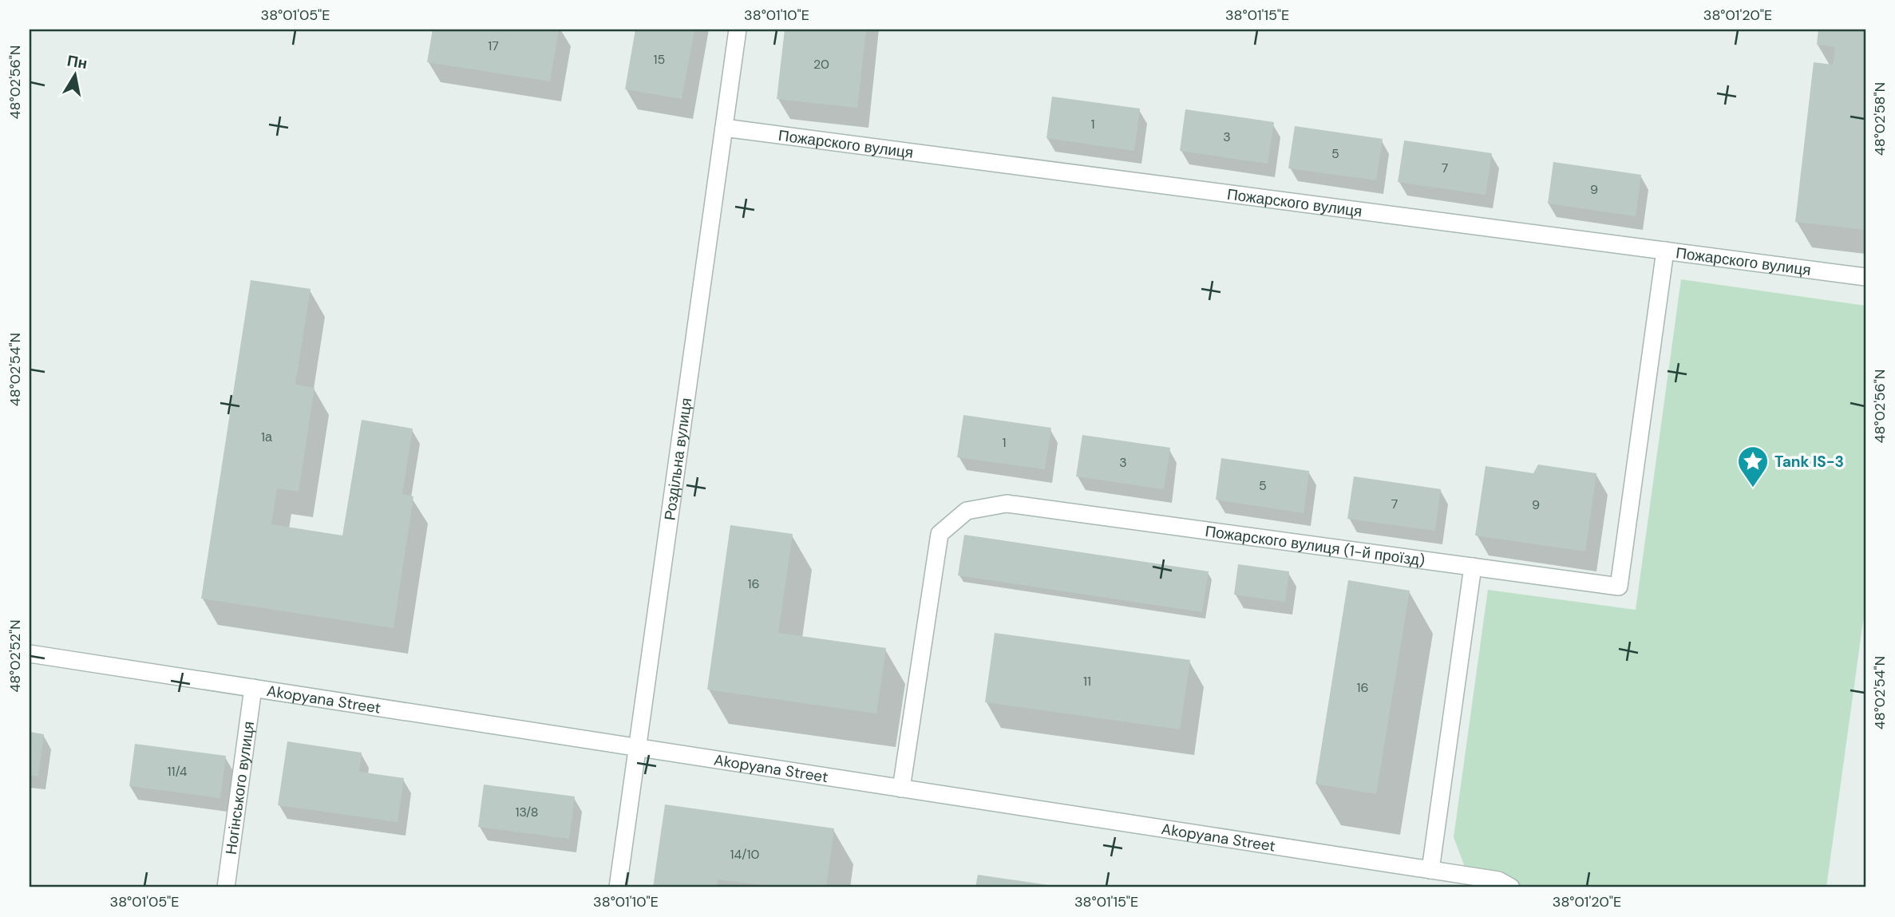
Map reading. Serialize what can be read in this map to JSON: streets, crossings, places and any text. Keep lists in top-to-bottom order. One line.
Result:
{"streets":{"street":["Пожарского вулиця","Роздільна вулиця","Пожарского вулиця (1-й проїзд)","Akopyana Street","Ногінського вулиця"]},"crossings":[["Пожарского вулиця","Роздільна вулиця"],["Пожарского вулиця","Пожарского вулиця (1-й проїзд)"],["Роздільна вулиця","Akopyana Street"],["Пожарского вулиця (1-й проїзд)","Akopyana Street"],["Akopyana Street","Ногінського вулиця"]],"places":{"place":["Tank IS-3"]},"house_numbers":["17","15","20","1","3","5","7","9","1а","1","3","5","7","9","16","11","16","11/4","13/8","14/10"],"north":"top","coordinates":["38°01'05\"E","38°01'10\"E","38°01'15\"E","38°01'20\"E","48°02'56\"N","48°02'58\"N","48°02'54\"N","48°02'52\"N"]}
